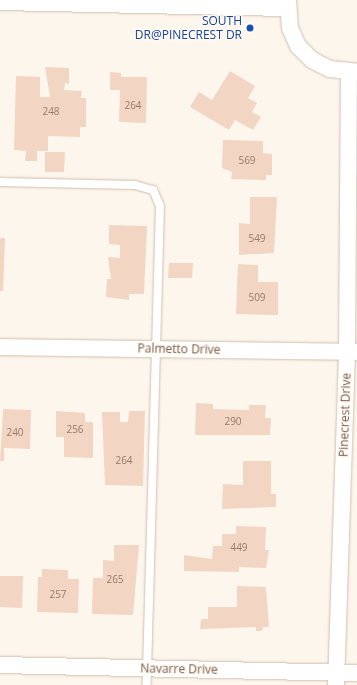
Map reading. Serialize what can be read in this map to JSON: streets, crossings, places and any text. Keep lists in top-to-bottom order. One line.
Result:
{"streets":{"street":["Palmetto Drive","Pinecrest Drive","Navarre Drive"]},"crossings":[["Palmetto Drive","Pinecrest Drive"],["Pinecrest Drive","Navarre Drive"]],"places":["SOUTH DR@PINECREST DR"],"house_numbers":["264","248","569","549","509","290","256","240","264","449","265","257"]}
